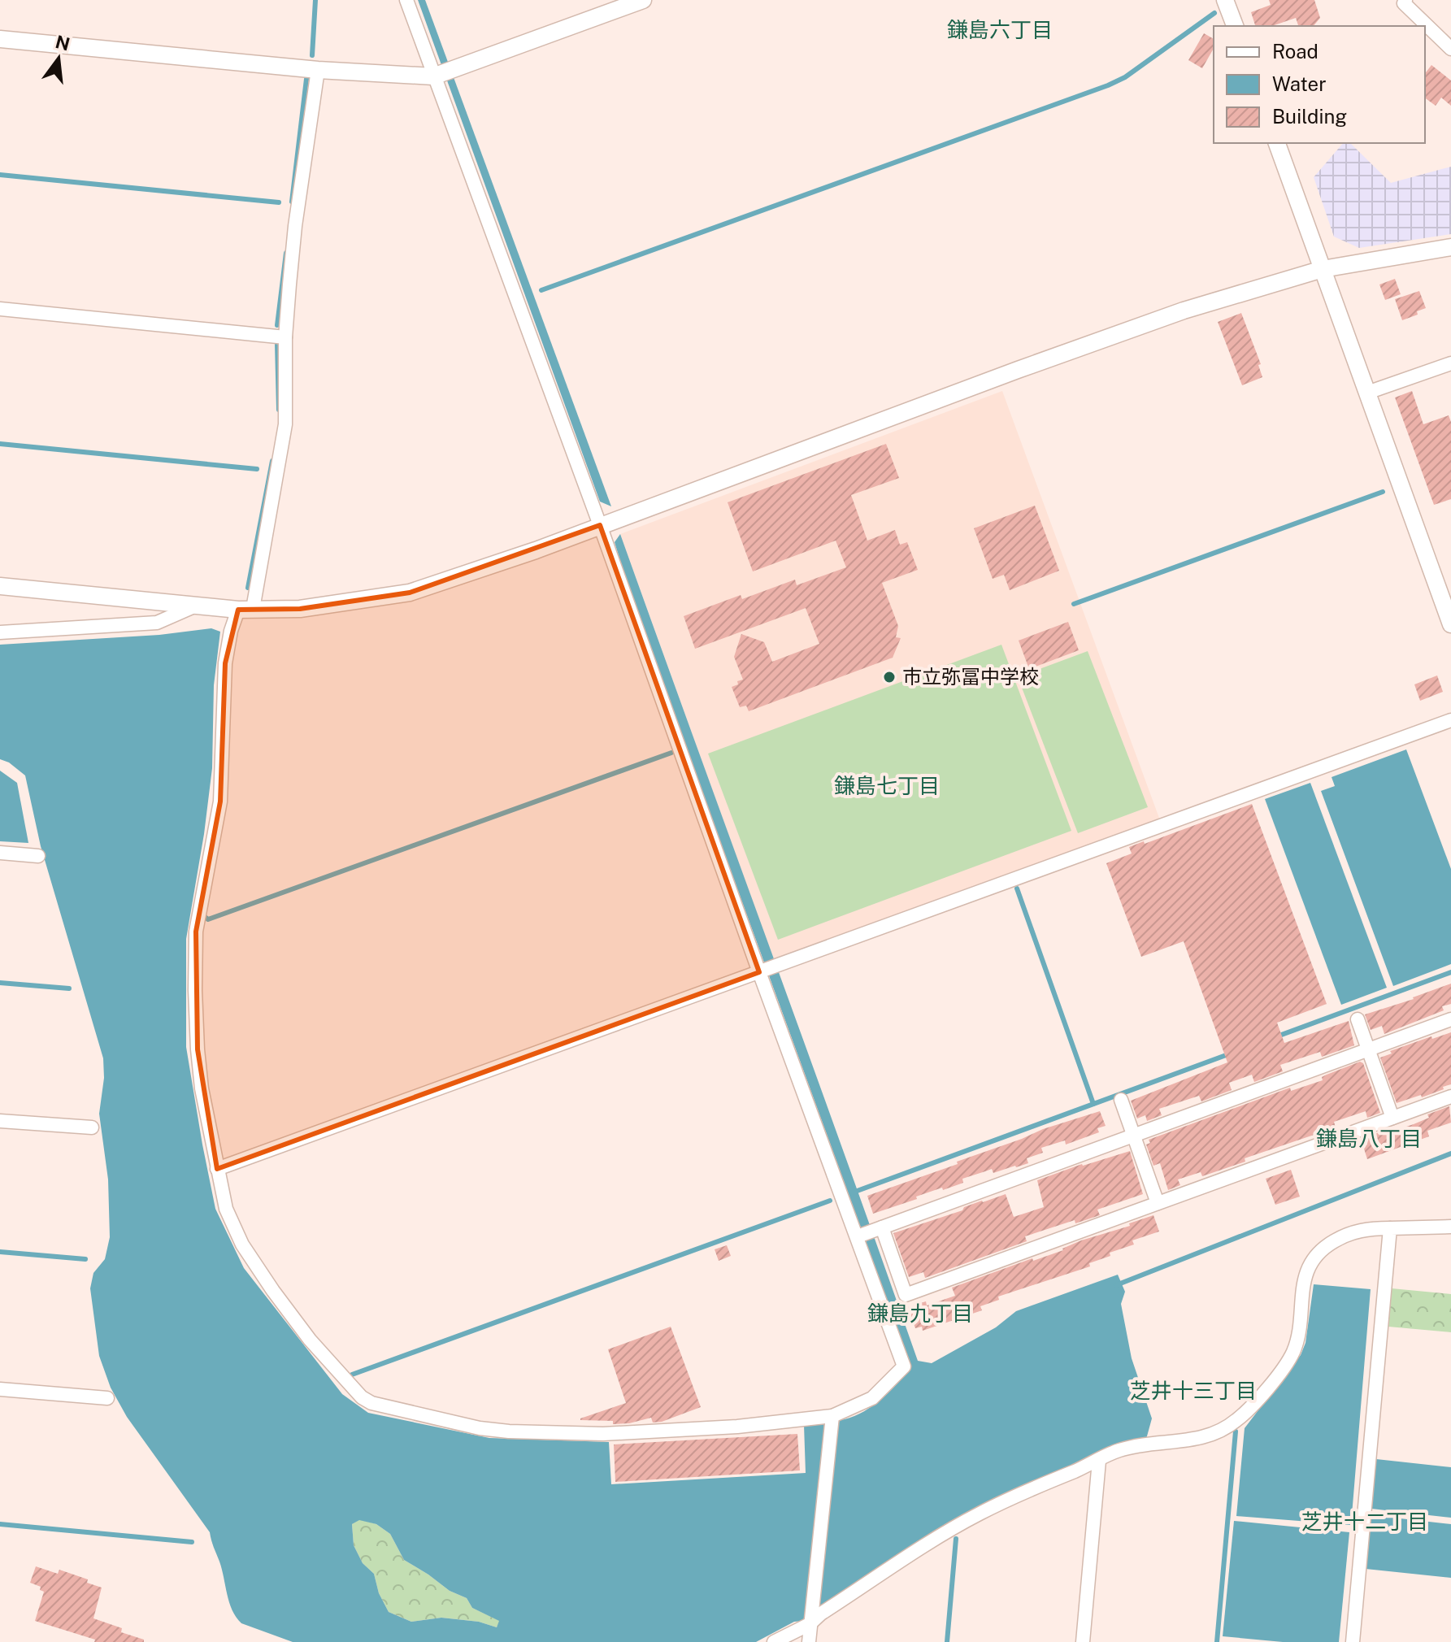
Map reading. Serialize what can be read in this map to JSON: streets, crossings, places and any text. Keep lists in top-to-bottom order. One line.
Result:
{"districts":["鎌島六丁目","鎌島七丁目","鎌島八丁目","鎌島九丁目","芝井十三丁目","芝井十二丁目"],"places":["市立弥冨中学校"],"legend":["Road","Water","Building"],"north":"top"}
